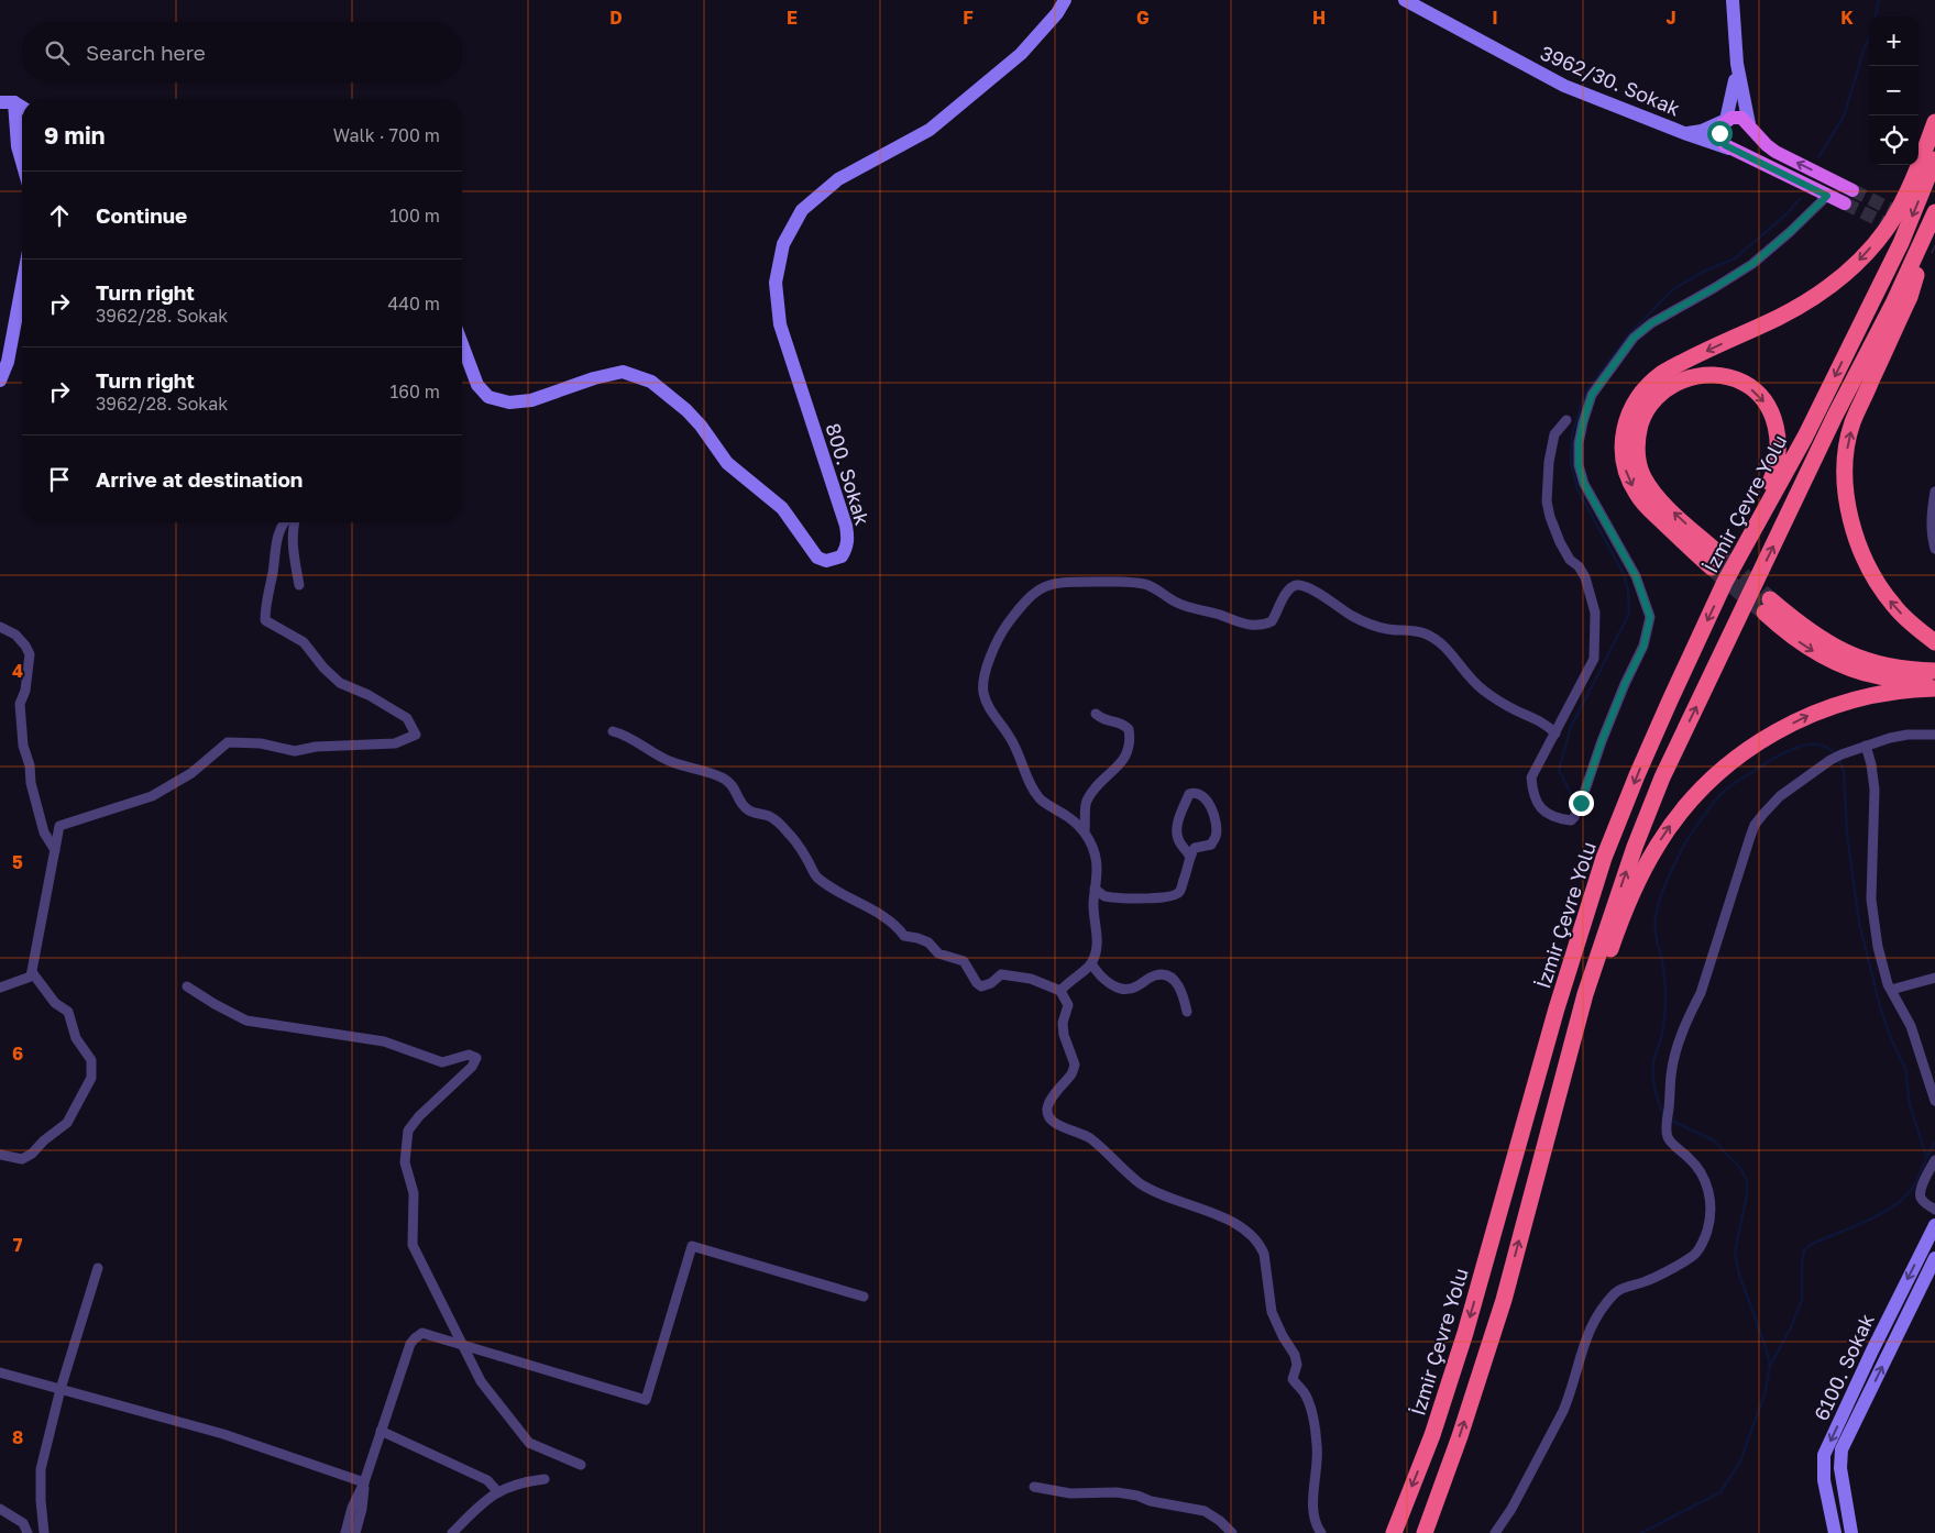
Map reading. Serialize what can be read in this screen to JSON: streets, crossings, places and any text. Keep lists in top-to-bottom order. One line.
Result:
{"streets":{"highway":["İzmir Çevre Yolu"],"main road":["3962/30. Sokak","800. Sokak","6100. Sokak"]},"page":{"map_buttons":["+","−"],"search":"Search here","heading":["9 min","Walk · 700 m"],"list":[["Continue","100 m"],["Turn right","3962/28. Sokak","440 m"],["Turn right","3962/28. Sokak","160 m"],"Arrive at destination"]},"grid":{"columns":["D","E","F","G","H","I","J","K"],"rows":["4","5","6","7","8"]}}
